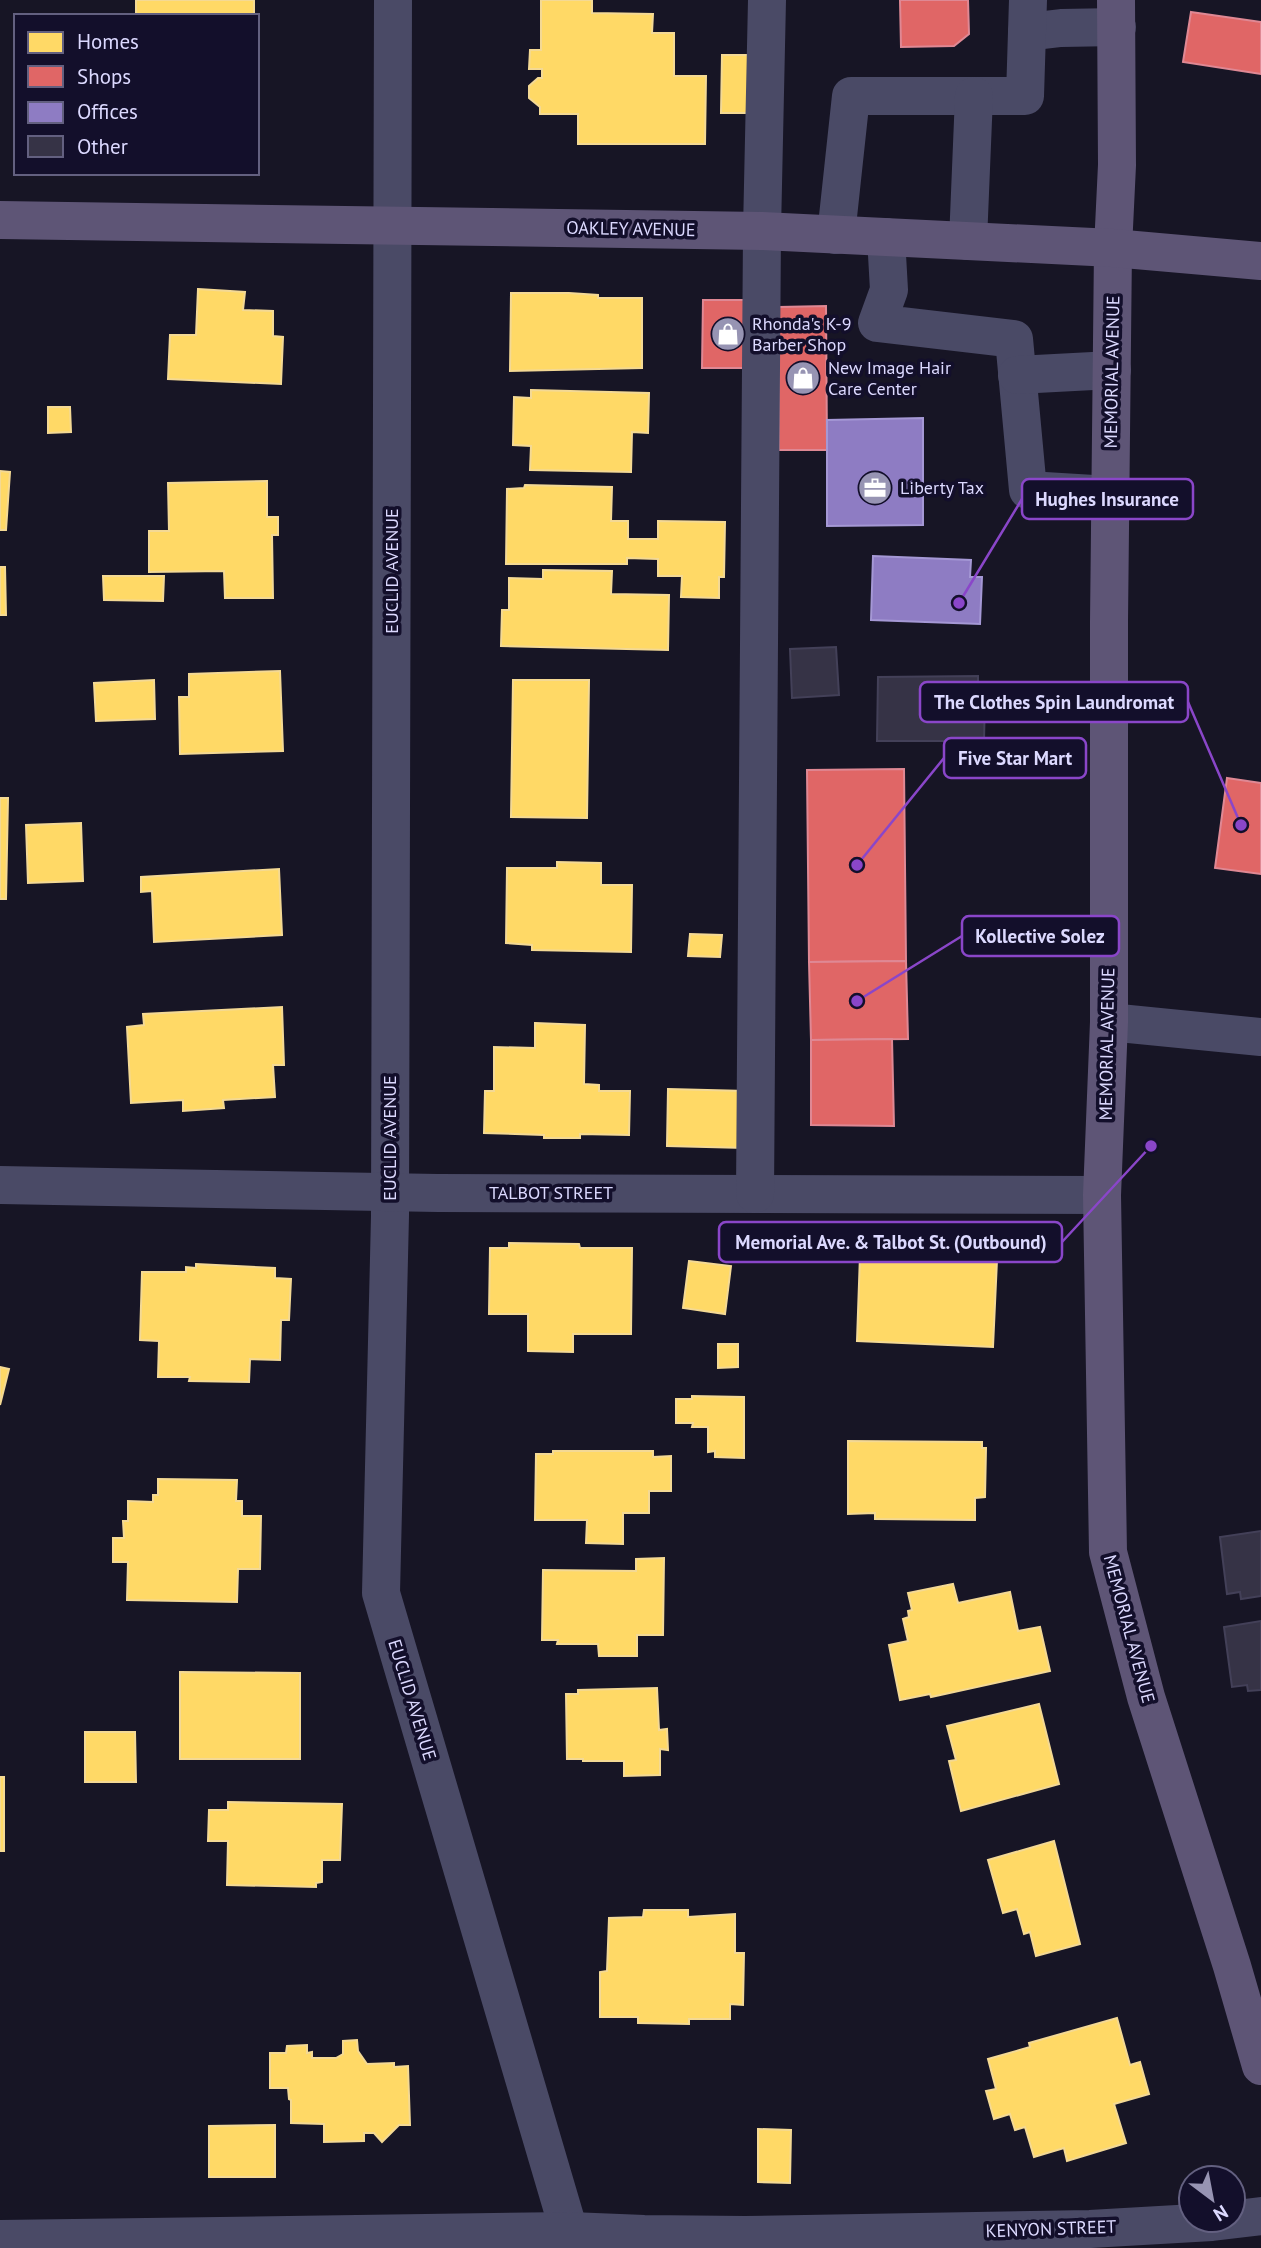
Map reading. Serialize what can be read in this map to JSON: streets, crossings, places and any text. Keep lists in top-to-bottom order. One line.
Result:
{"streets":{"main road":["OAKLEY AVENUE","MEMORIAL AVENUE"],"street":["EUCLID AVENUE","TALBOT STREET","KENYON STREET"]},"crossings":[["OAKLEY AVENUE","MEMORIAL AVENUE"],["OAKLEY AVENUE","EUCLID AVENUE"],["MEMORIAL AVENUE","TALBOT STREET"],["EUCLID AVENUE","TALBOT STREET"],["EUCLID AVENUE","KENYON STREET"]],"places":{"shop":["Rhonda's K-9 Barber Shop","New Image Hair Care Center"],"office":["Liberty Tax"],"other":["Hughes Insurance","The Clothes Spin Laundromat","Five Star Mart","Kollective Solez","Memorial Ave. & Talbot St. (Outbound)"]},"legend":["Homes","Shops","Offices","Other"],"north":"bottom right"}
